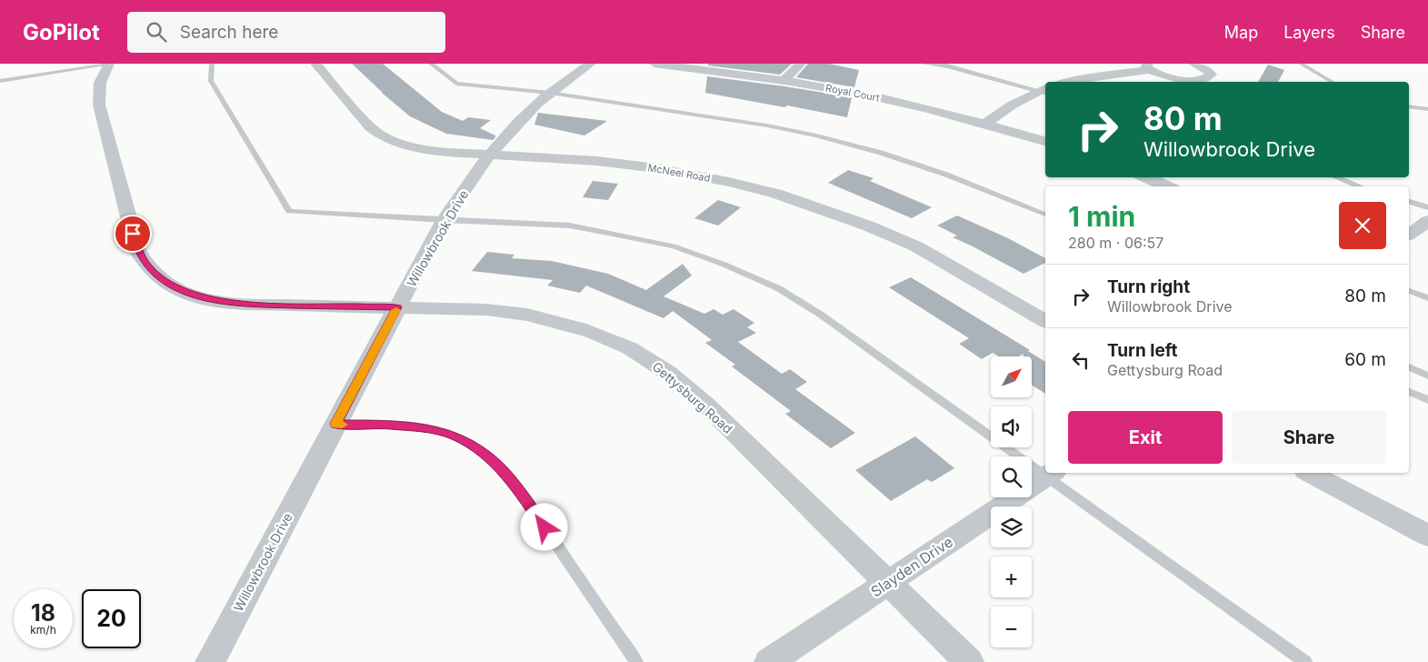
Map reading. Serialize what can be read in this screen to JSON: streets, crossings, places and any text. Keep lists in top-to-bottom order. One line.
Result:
{"streets":{"street":["Royal Court","McNeel Road","Willowbrook Drive","Gettysburg Road","Slayden Drive"]},"crossings":[["McNeel Road","Willowbrook Drive"],["Willowbrook Drive","Gettysburg Road"],["Gettysburg Road","Slayden Drive"]],"north":"top right","page":{"header":"GoPilot","search":"Search here","nav":["Map","Layers","Share"],"turn":["80 m","Willowbrook Drive"],"heading":["1 min","280 m · 06:57"],"list":[{"name":"Turn right","note":"Willowbrook Drive","value":"80 m"},{"name":"Turn left","note":"Gettysburg Road","value":"60 m"}],"map_buttons":["+","−"],"buttons":["Exit","Share"],"speed":"18 km/h","limit":"20"}}
